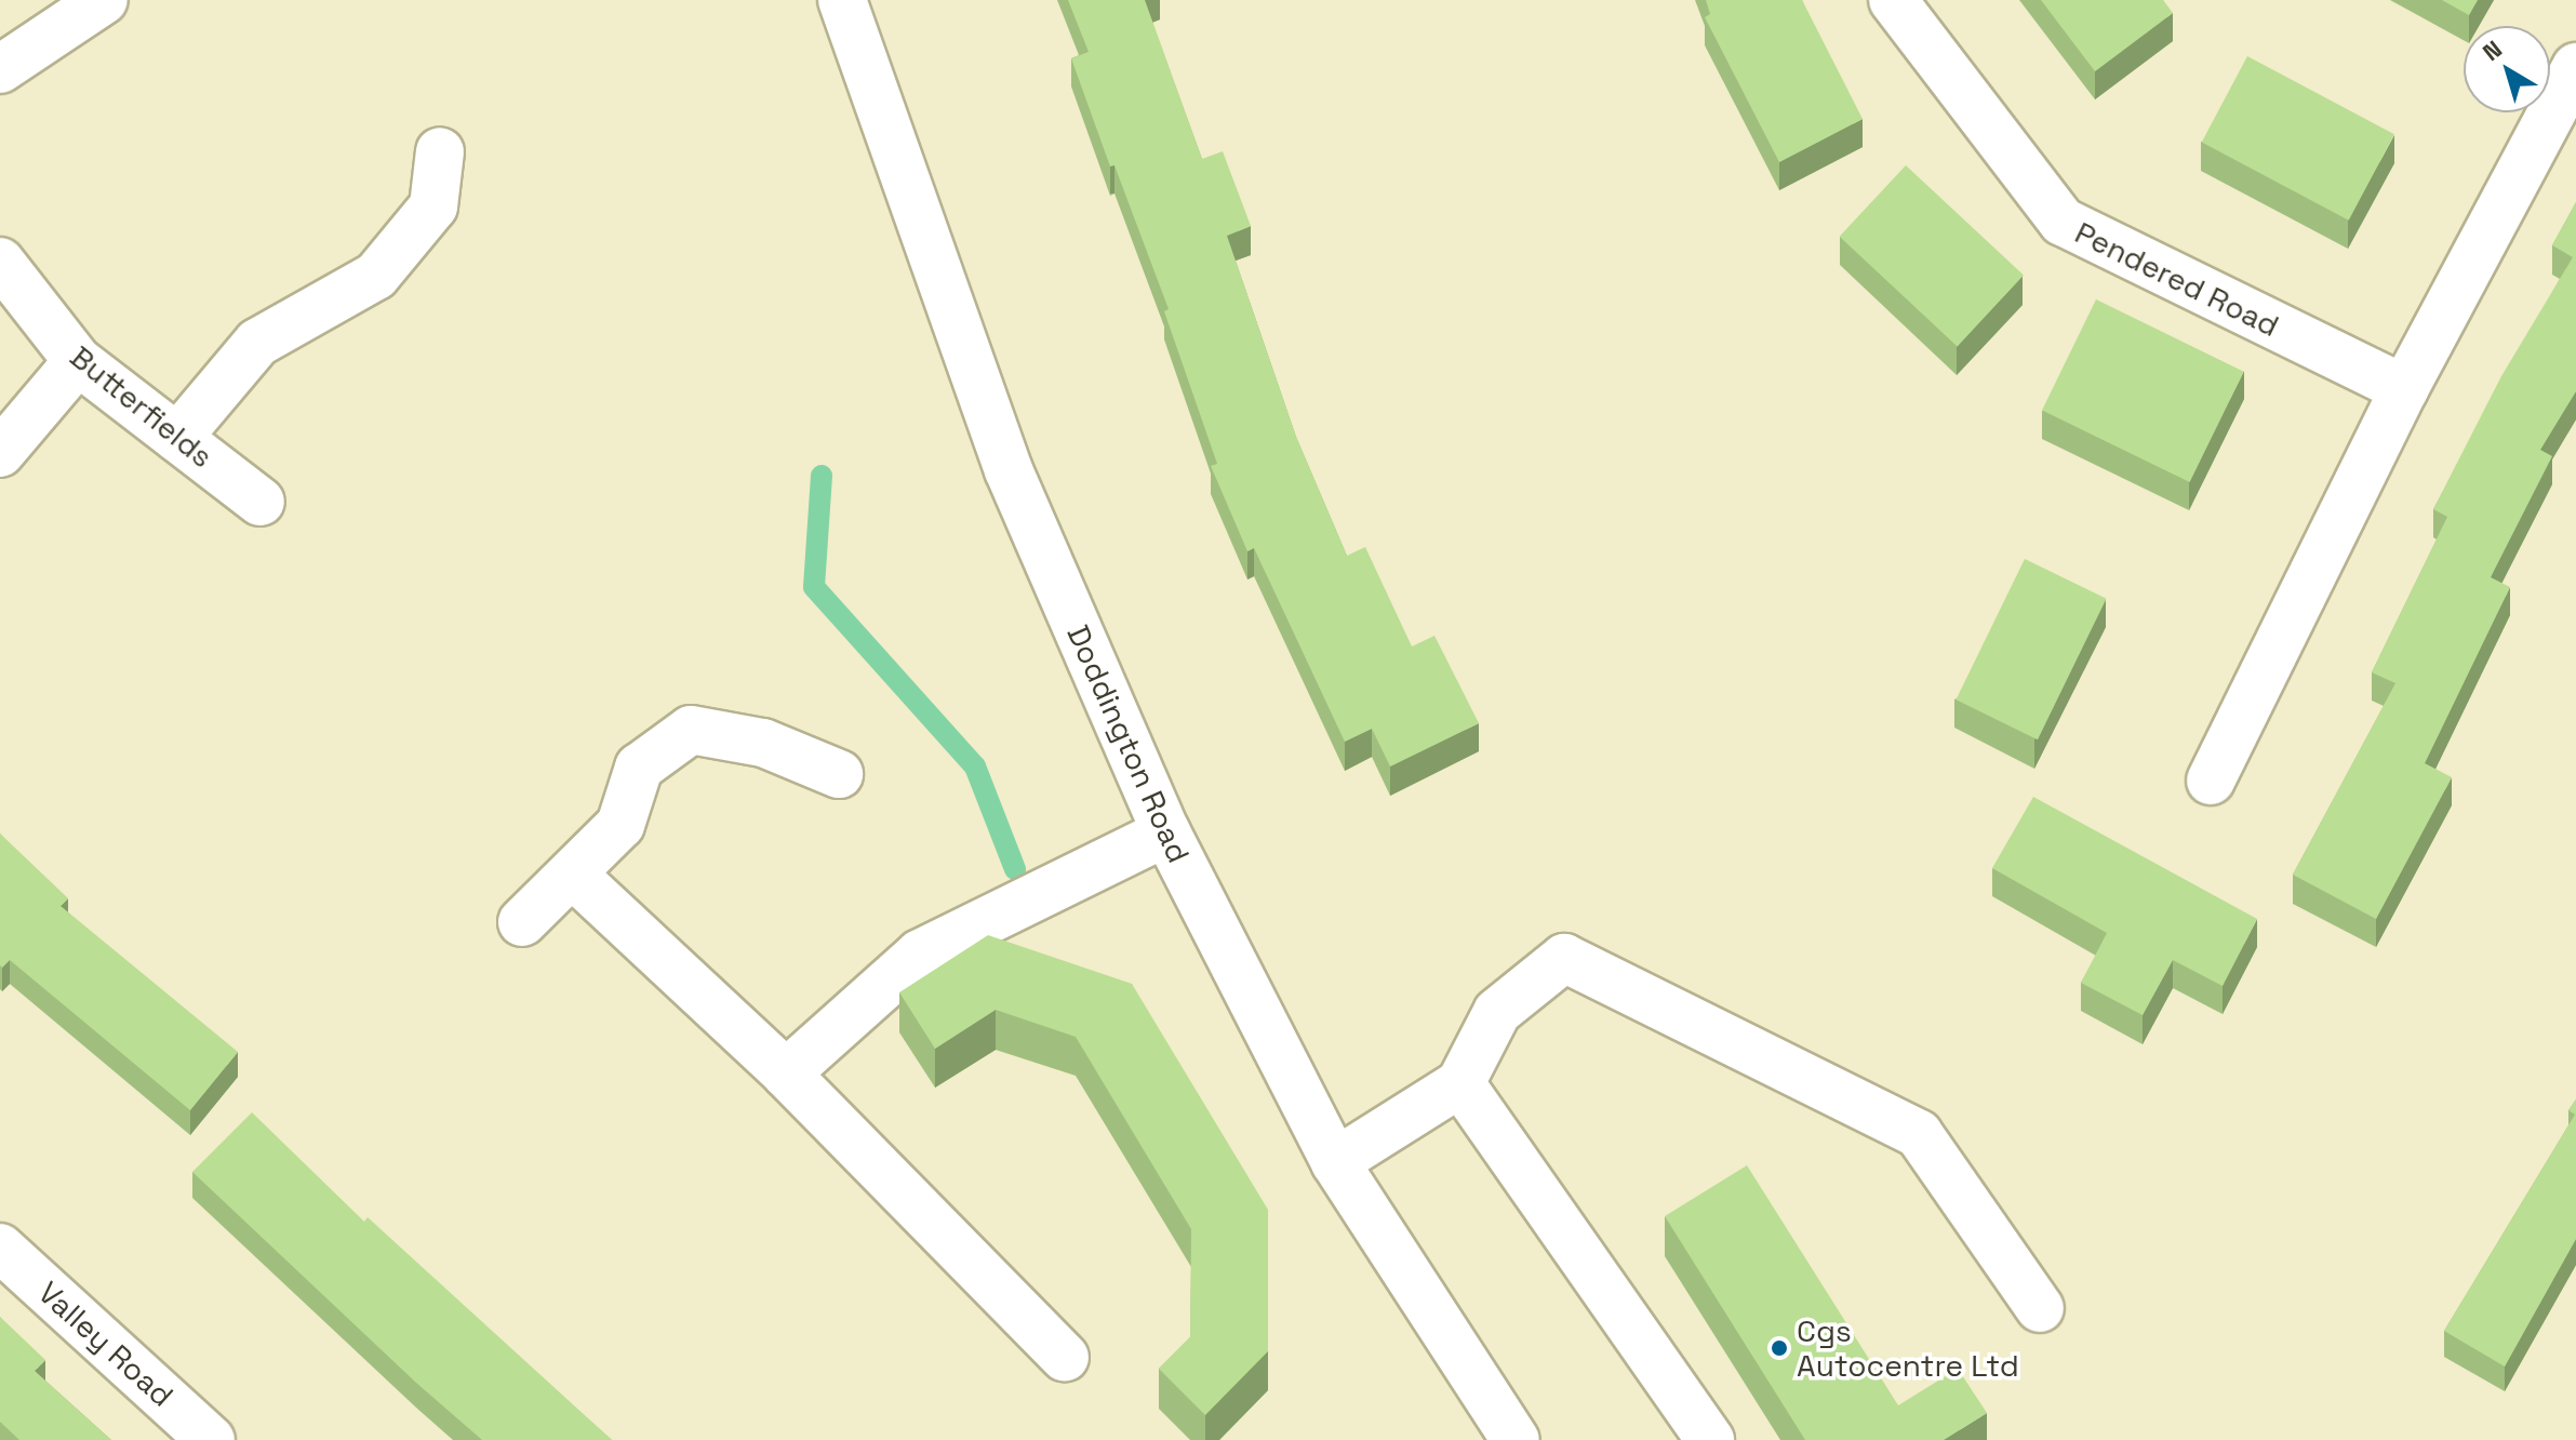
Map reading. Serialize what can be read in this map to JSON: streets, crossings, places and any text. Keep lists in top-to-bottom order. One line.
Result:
{"streets":{"street":["Pendered Road","Butterfields","Doddington Road","Valley Road"]},"places":["Cgs Autocentre Ltd"],"north":"top left"}
